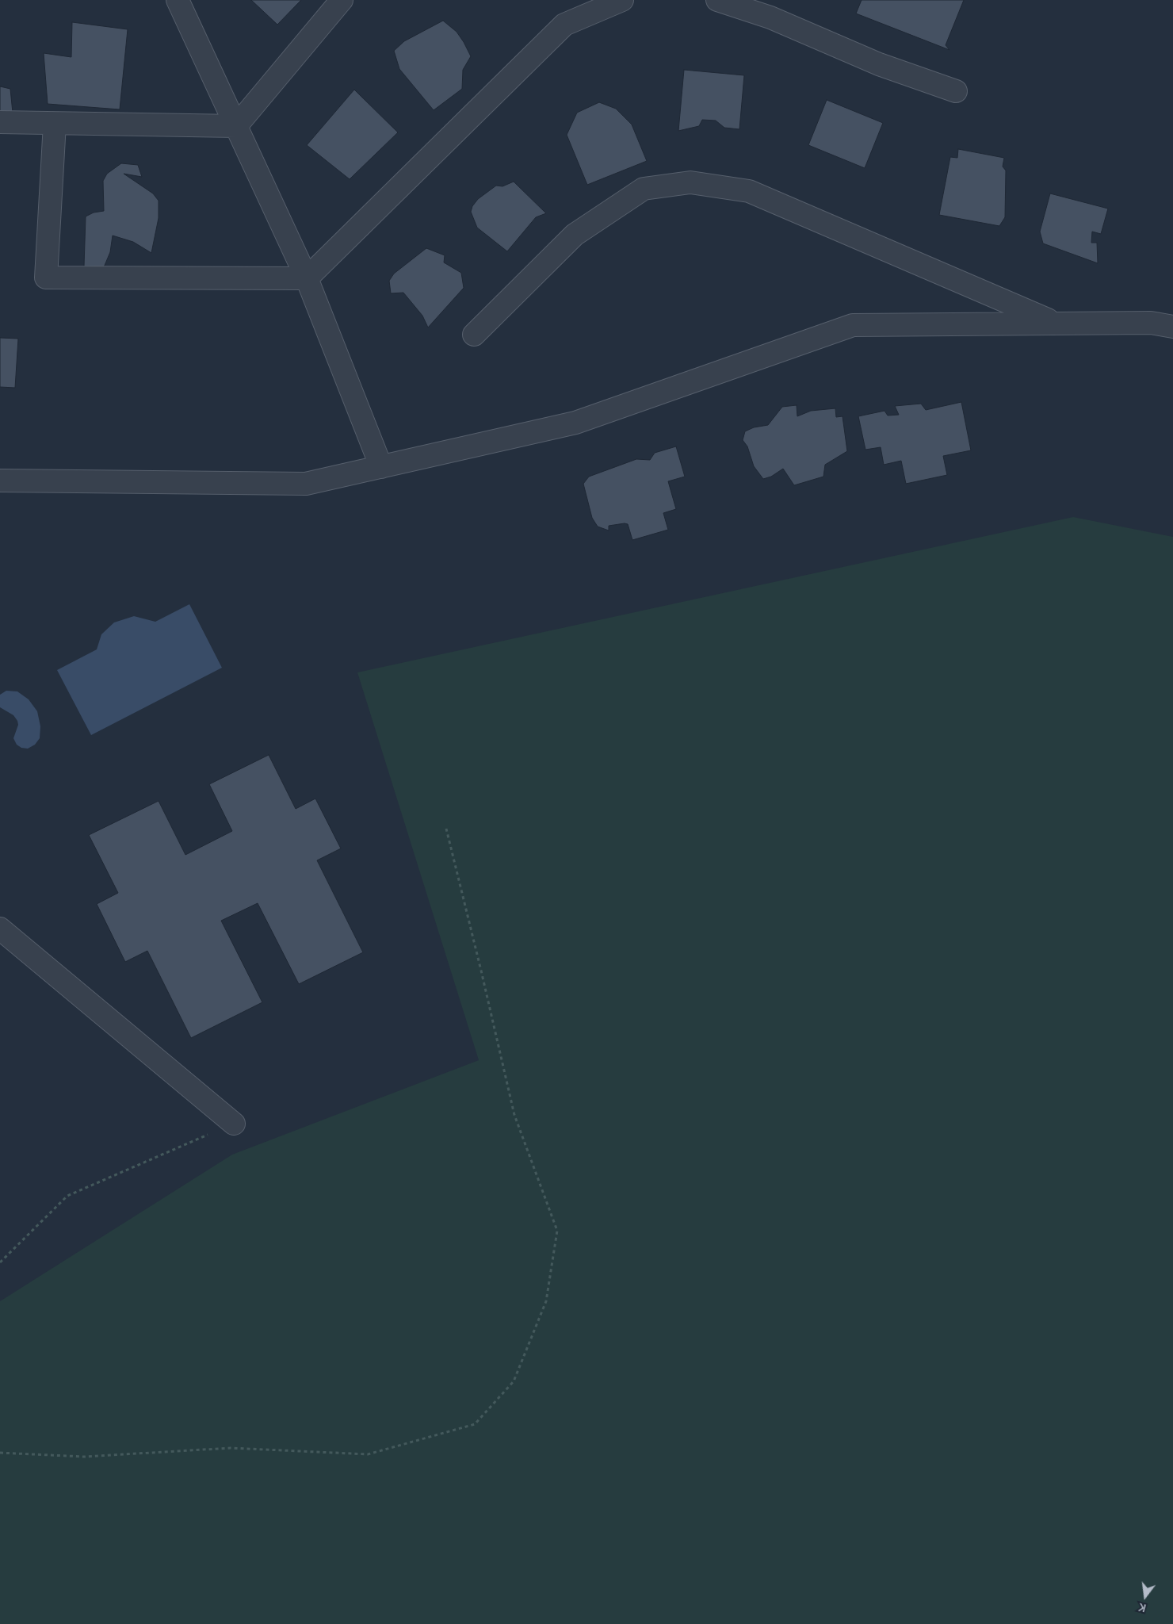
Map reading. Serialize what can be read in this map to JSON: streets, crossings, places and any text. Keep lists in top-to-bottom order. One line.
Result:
{"north":"bottom"}
